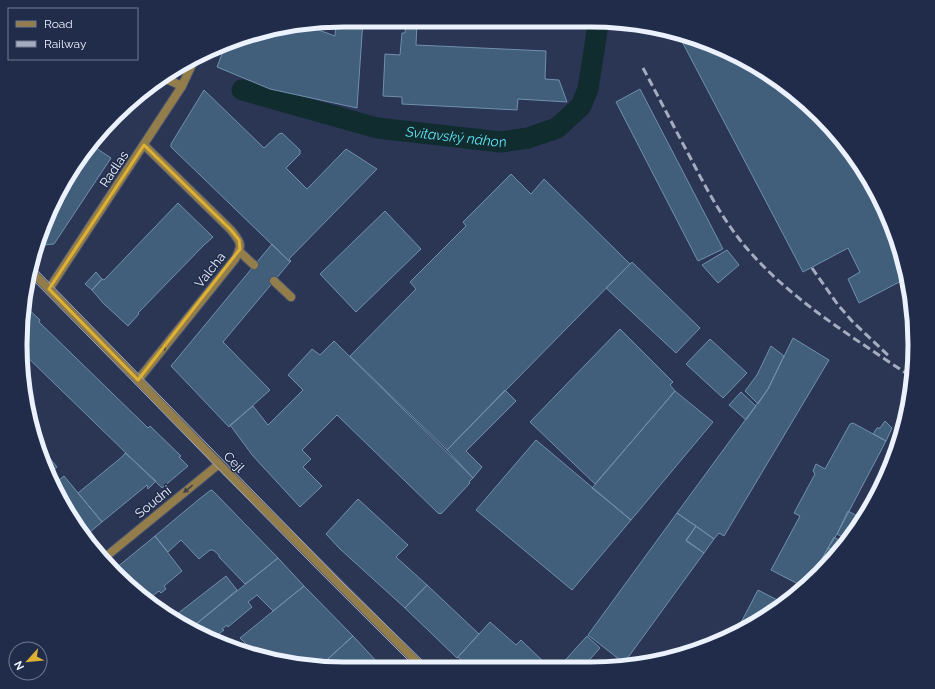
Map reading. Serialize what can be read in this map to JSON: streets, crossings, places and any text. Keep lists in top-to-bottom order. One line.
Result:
{"streets":{"street":["Radlas","Valcha","Cejl","Soudní"]},"crossings":[["Radlas","Valcha"],["Radlas","Cejl"],["Valcha","Cejl"],["Cejl","Soudní"]],"one_way":["Valcha","Soudní"],"water":["Svitavský náhon"],"legend":["Road","Railway"],"north":"bottom left"}
